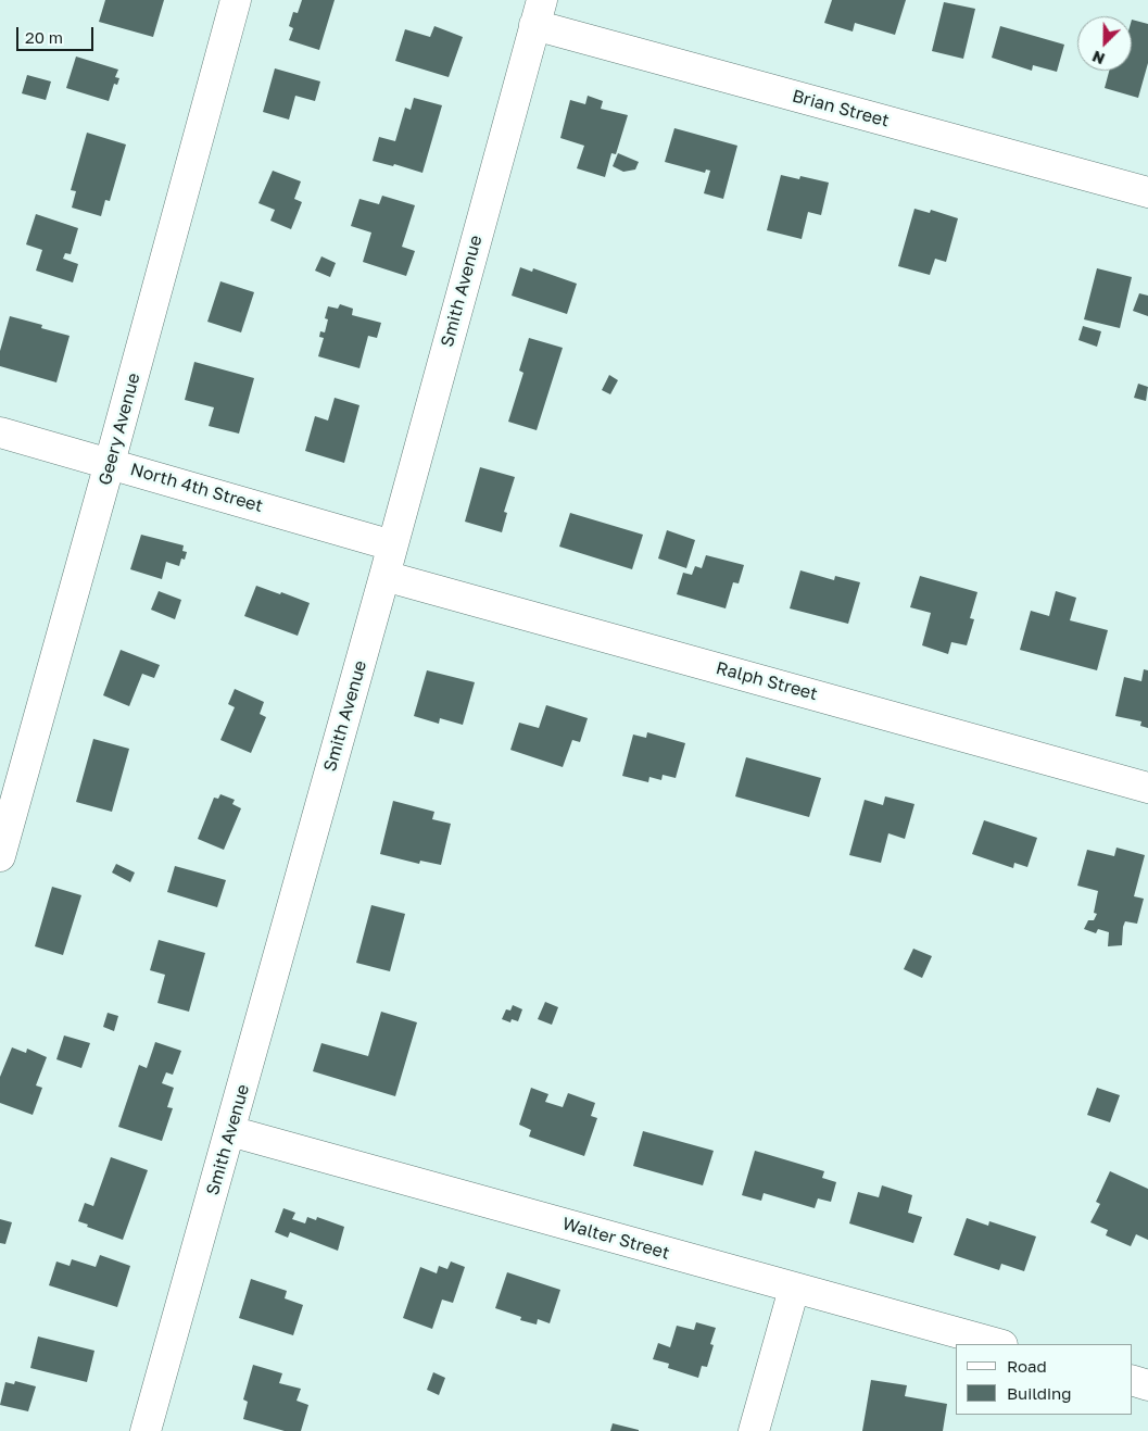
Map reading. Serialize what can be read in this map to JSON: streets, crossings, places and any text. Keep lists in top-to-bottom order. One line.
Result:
{"streets":{"street":["Brian Street","Smith Avenue","Geery Avenue","North 4th Street","Ralph Street","Walter Street"]},"crossings":[["Brian Street","Smith Avenue"],["Smith Avenue","North 4th Street"],["Smith Avenue","Ralph Street"],["Smith Avenue","Walter Street"],["Geery Avenue","North 4th Street"]],"legend":["Road","Building"],"scale_bar":"20 m","north":"bottom left"}
